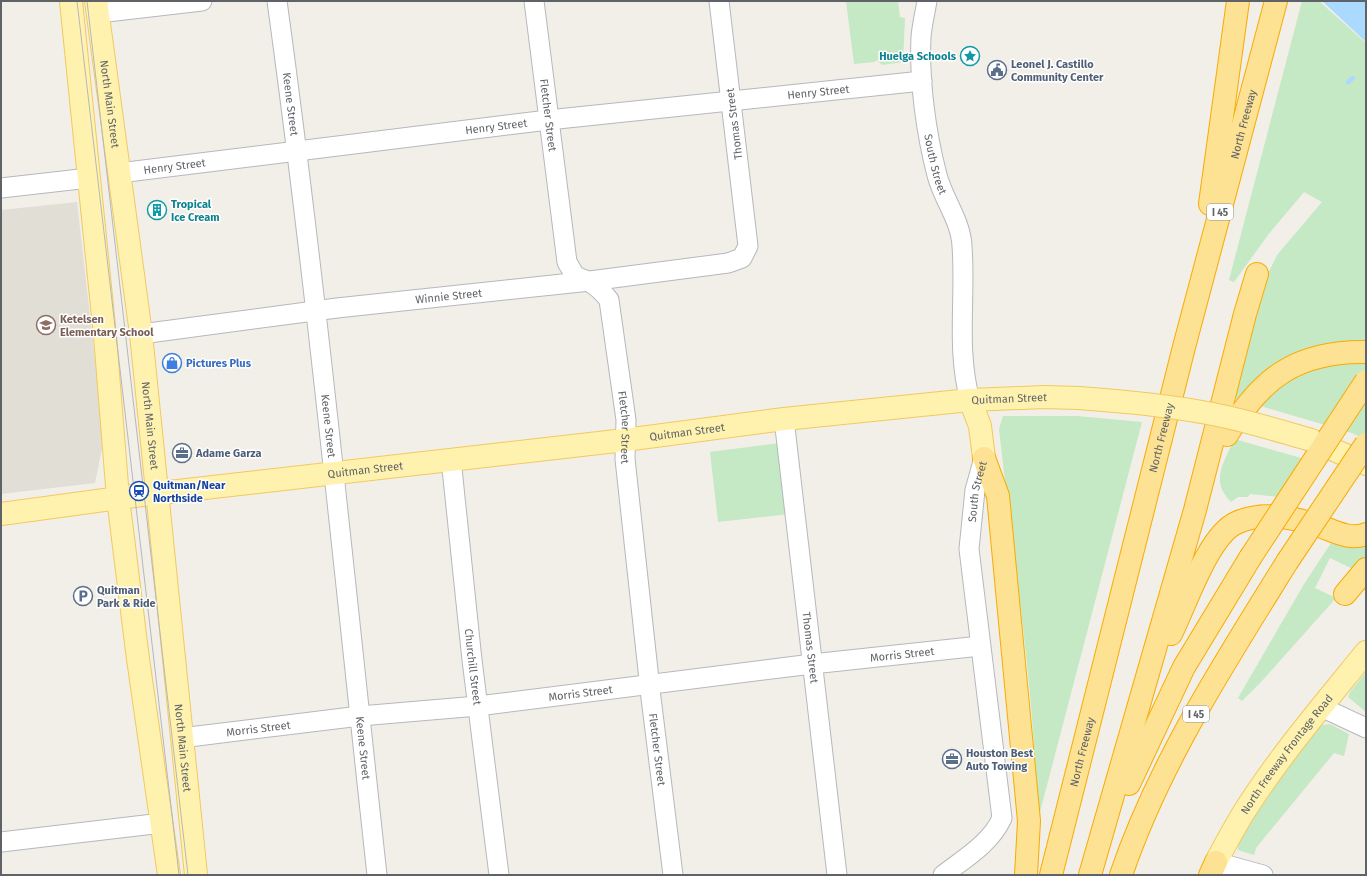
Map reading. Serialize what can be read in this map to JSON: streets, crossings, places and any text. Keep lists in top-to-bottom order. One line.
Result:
{"streets":{"highway":["North Freeway","I 45"],"main road":["North Main Street","South Street","Quitman Street","North Freeway Frontage Road"],"street":["Henry Street","Keene Street","Fletcher Street","Thomas Street","Winnie Street","Morris Street","Churchill Street"]},"crossings":[["Henry Street","North Main Street"],["Henry Street","Keene Street"],["Henry Street","Fletcher Street"],["Henry Street","Thomas Street"],["Henry Street","South Street"],["North Main Street","Winnie Street"],["North Main Street","Quitman Street"],["North Main Street","Morris Street"],["Keene Street","Winnie Street"],["Keene Street","Quitman Street"],["Keene Street","Morris Street"],["Fletcher Street","Winnie Street"],["Fletcher Street","Quitman Street"],["Fletcher Street","Morris Street"],["Thomas Street","Winnie Street"],["Thomas Street","Quitman Street"],["Thomas Street","Morris Street"],["South Street","Quitman Street"],["South Street","Morris Street"],["Quitman Street","Churchill Street"],["Morris Street","Churchill Street"]],"places":{"place":["Huelga Schools"],"public building":["Leonel J. Castillo Community Center"],"building":["Tropical Ice Cream"],"school or university":["Ketelsen Elementary School"],"shop":["Pictures Plus"],"office":["Adame Garza","Houston Best Auto Towing"],"station":["Quitman/Near Northside"],"parking":["Quitman Park & Ride"]}}
